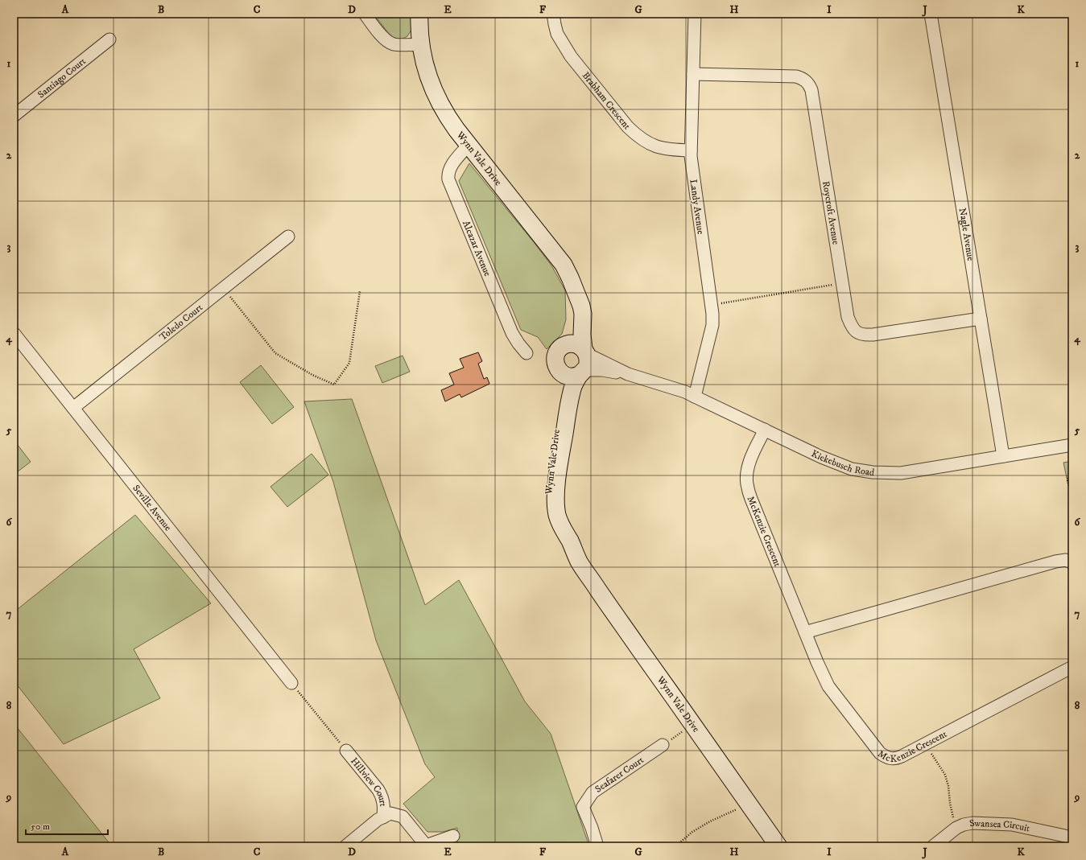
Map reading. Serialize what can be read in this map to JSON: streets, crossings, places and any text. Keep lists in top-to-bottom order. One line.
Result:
{"streets":{"main road":["Wynn Vale Drive"],"street":["Santiago Court","Brabham Crescent","Landy Avenue","Roycroft Avenue","Nagle Avenue","Alcazar Avenue","Toledo Court","Kiekebusch Road","Seville Avenue","McKenzie Crescent","Seafarer Court","Hillview Court","Swansea Circuit"]},"crossings":[["Brabham Crescent","Landy Avenue"],["Wynn Vale Drive","Alcazar Avenue"],["Wynn Vale Drive","Kiekebusch Road"],["Landy Avenue","Roycroft Avenue"],["Landy Avenue","Kiekebusch Road"],["Roycroft Avenue","Nagle Avenue"],["Nagle Avenue","Kiekebusch Road"],["Toledo Court","Seville Avenue"],["Kiekebusch Road","McKenzie Crescent"]],"scale_bar":"50 m","grid":{"columns":["A","B","C","D","E","F","G","H","I","J","K"],"rows":["1","2","3","4","5","6","7","8","9"]}}
